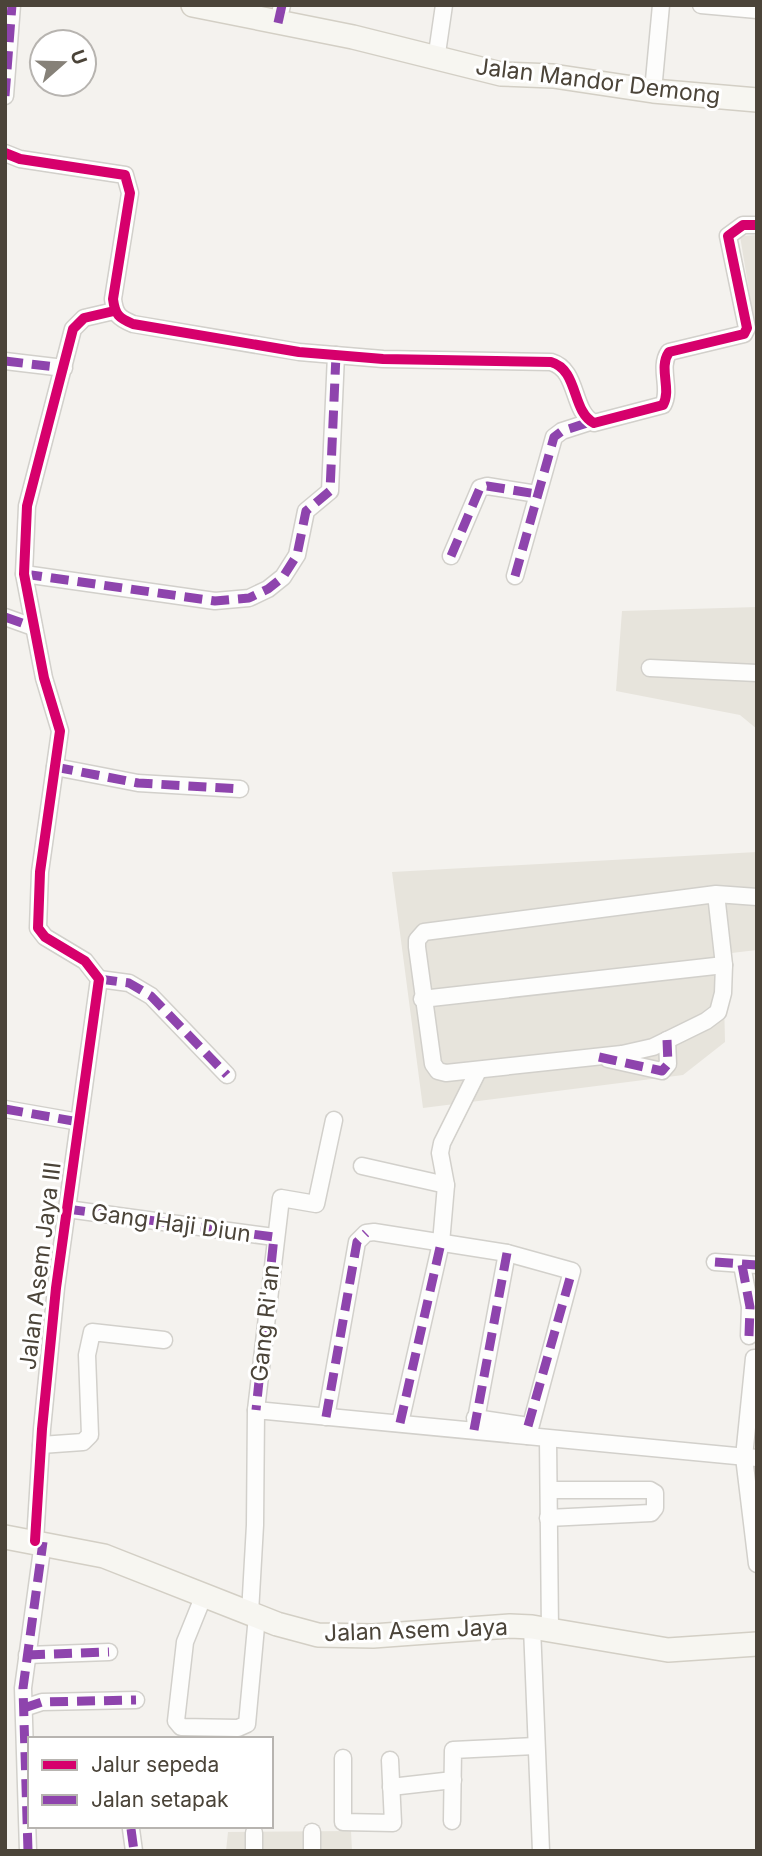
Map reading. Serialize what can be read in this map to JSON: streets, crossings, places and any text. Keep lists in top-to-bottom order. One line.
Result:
{"streets":{"main road":["Jalan Mandor Demong","Jalan Asem Jaya"],"street":["Gang Haji Diun","Jalan Asem Jaya III","Gang Ri'an"]},"crossings":[["Gang Haji Diun","Jalan Asem Jaya III"],["Gang Haji Diun","Gang Ri'an"],["Jalan Asem Jaya III","Jalan Asem Jaya"],["Gang Ri'an","Jalan Asem Jaya"]],"legend":["Jalur sepeda","Jalan setapak"],"north":"right"}
